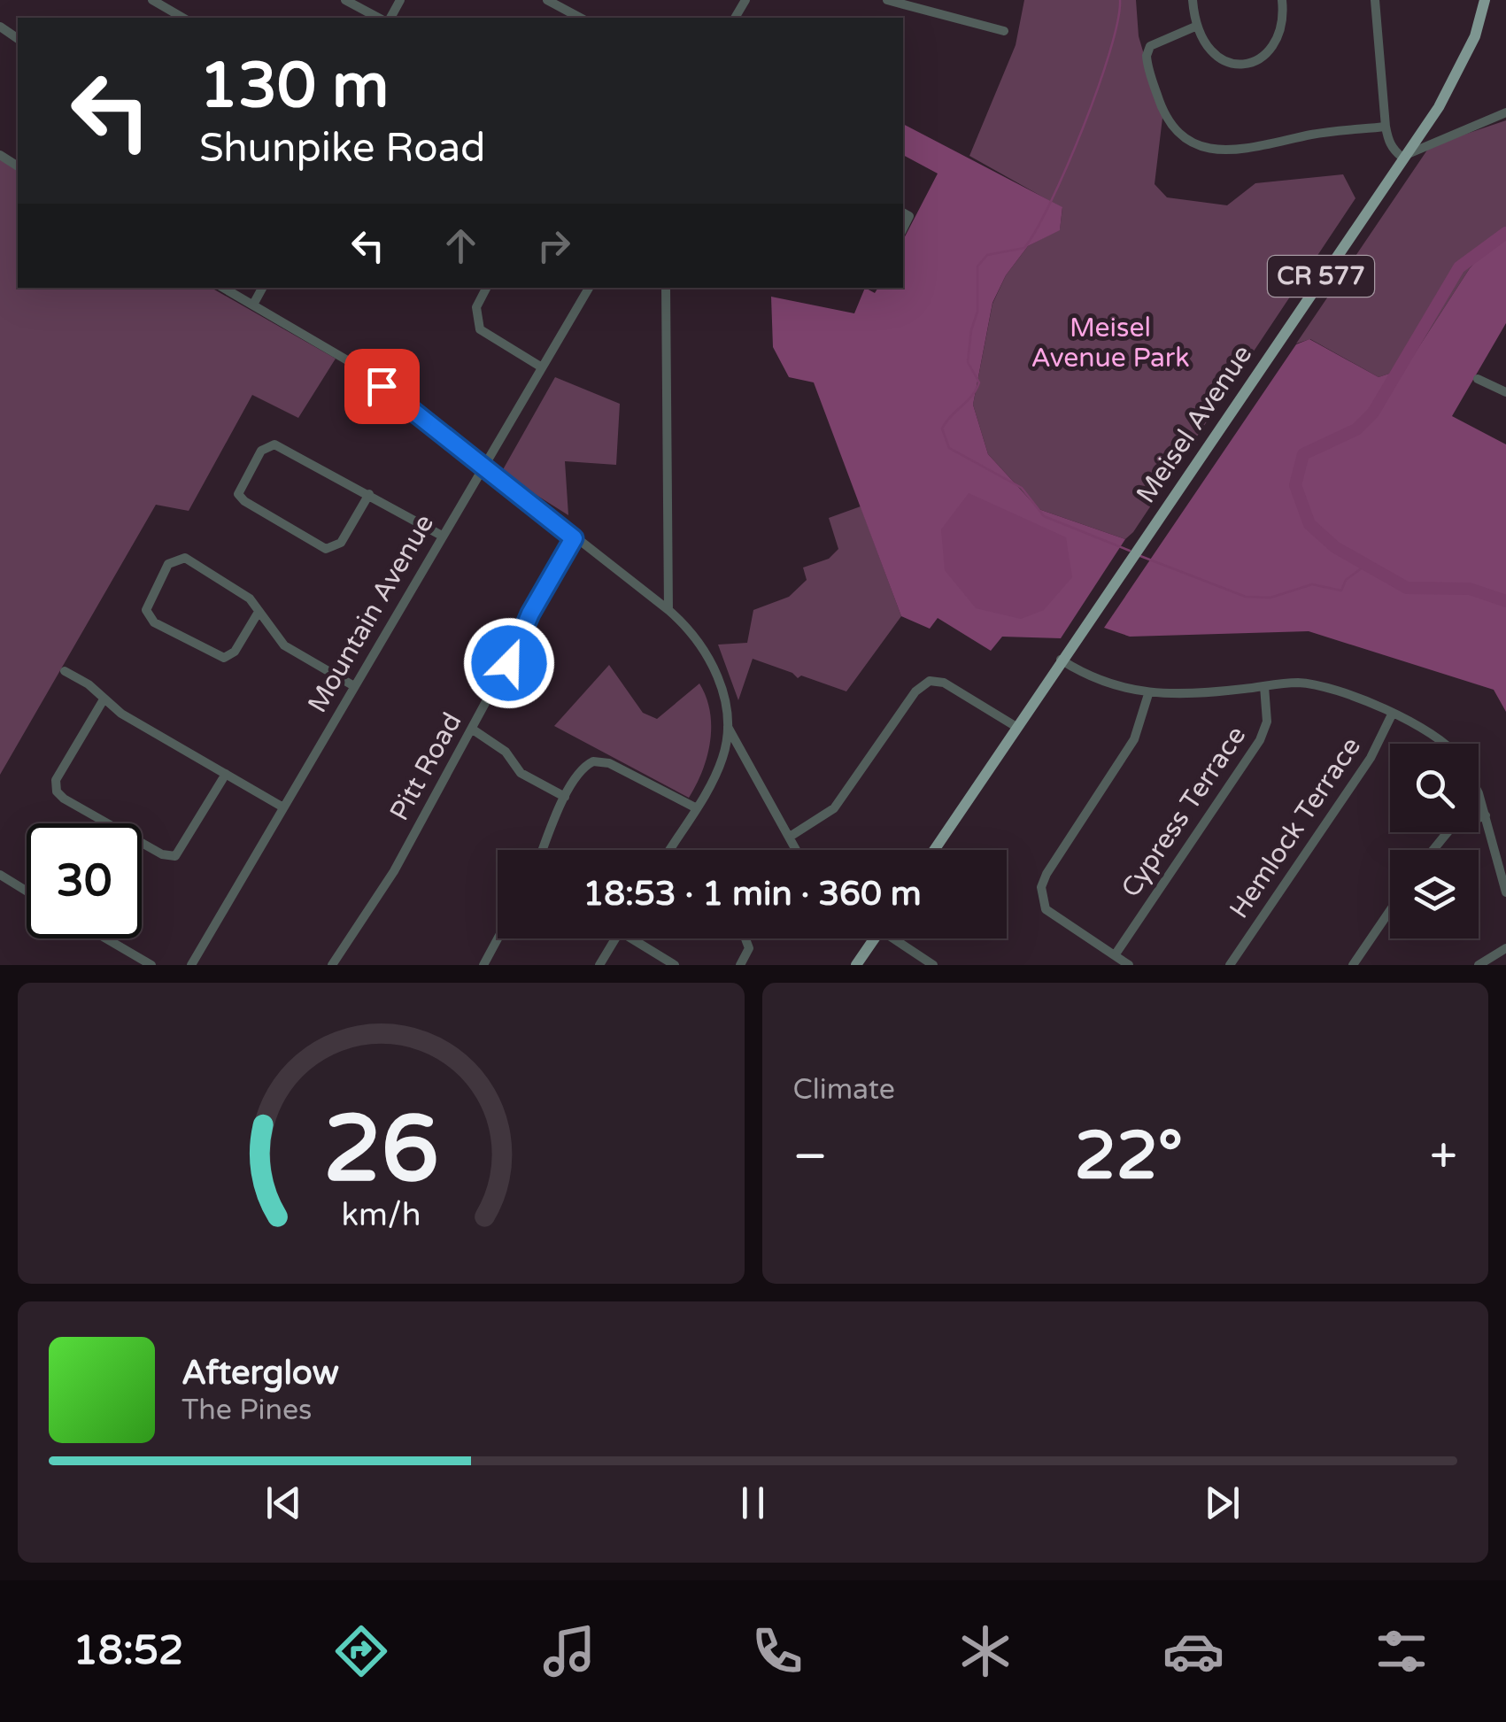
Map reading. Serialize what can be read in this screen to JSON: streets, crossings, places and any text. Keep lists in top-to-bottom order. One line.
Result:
{"streets":{"main road":["CR 577","Meisel Avenue"],"street":["Mountain Avenue","Pitt Road","Cypress Terrace","Hemlock Terrace"]},"parks":["Meisel Avenue Park"],"page":{"turn":["130 m","Shunpike Road"],"limit":"30","trip":"18:53 · 1 min · 360 m","tile":"Climate","heat":["−","22°","+"],"song":["Afterglow","The Pines"],"tabs":"18:52","gauge":["26","km/h"]}}
